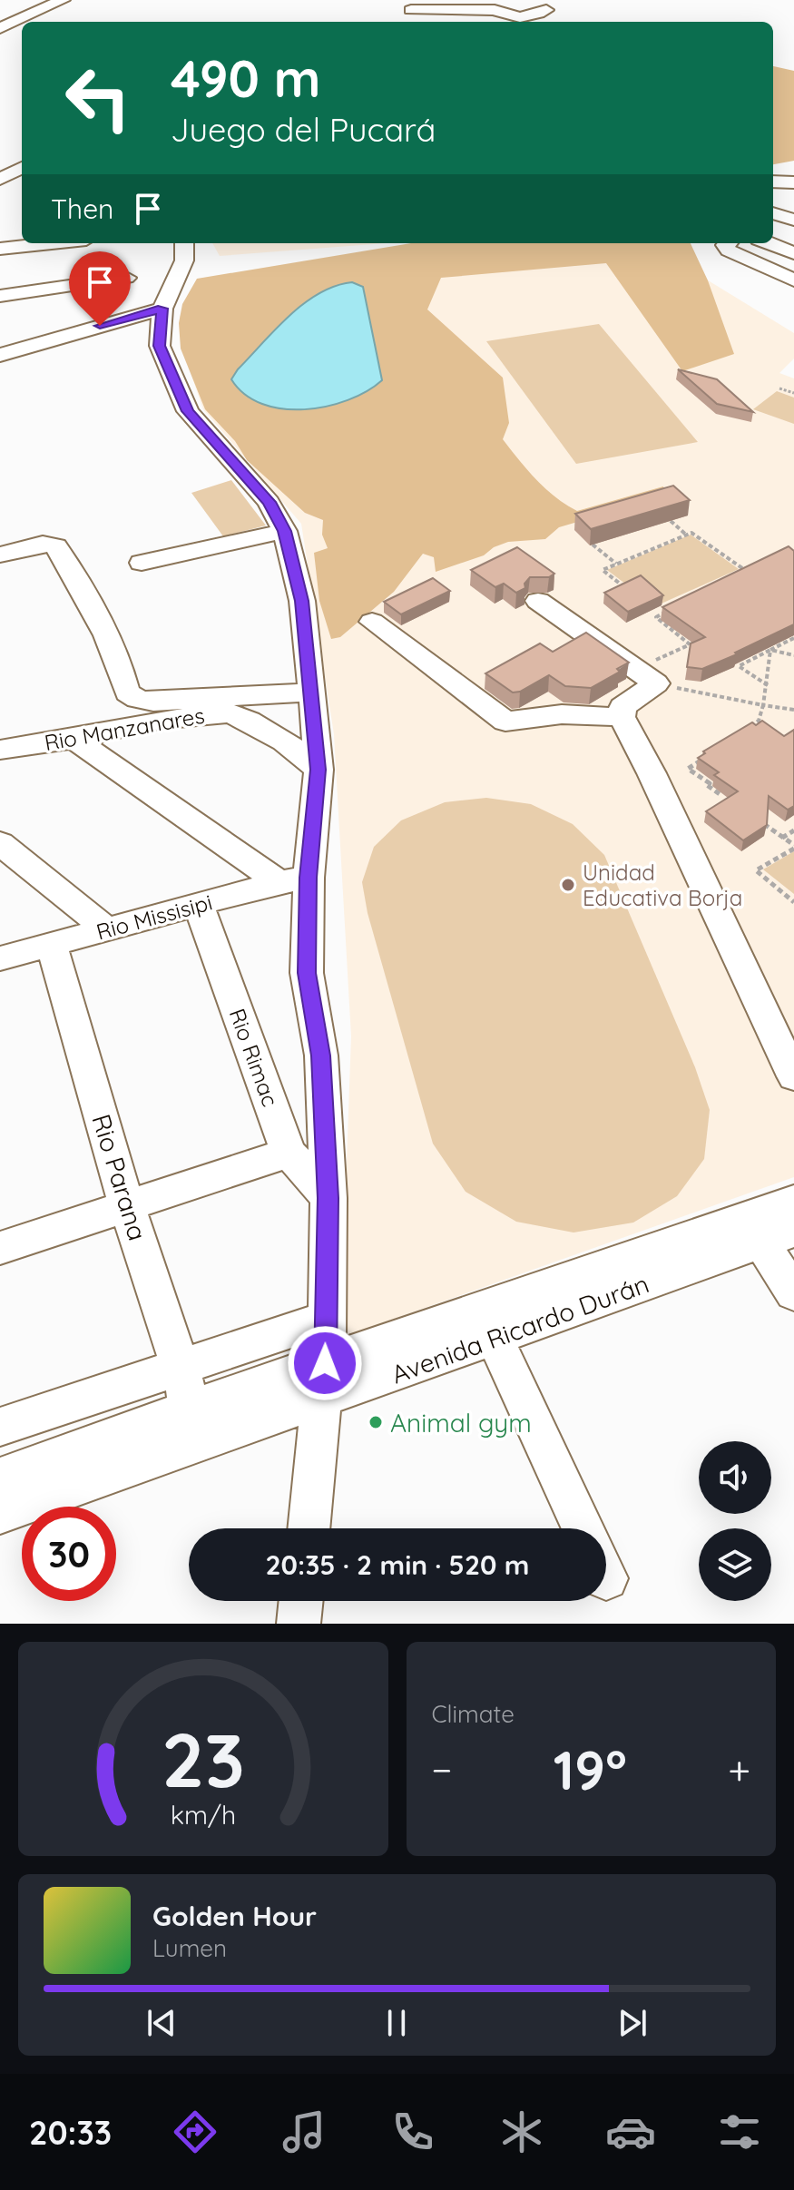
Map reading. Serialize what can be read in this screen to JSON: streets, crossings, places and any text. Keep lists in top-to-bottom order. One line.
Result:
{"streets":{"street":["Rio Manzanares","Rio Missisipi","Rio Rimac","Rio Parana","Avenida Ricardo Durán"]},"crossings":[["Rio Missisipi","Rio Rimac"],["Rio Missisipi","Rio Parana"],["Rio Parana","Avenida Ricardo Durán"]],"places":["Unidad Educativa Borja","Animal gym"],"page":{"turn":["490 m","Juego del Pucará"],"then":"Then","limit":"30","trip":"20:35 · 2 min · 520 m","tile":"Climate","heat":["−","19°","+"],"song":["Golden Hour","Lumen"],"tabs":"20:33","gauge":["23","km/h"]}}
